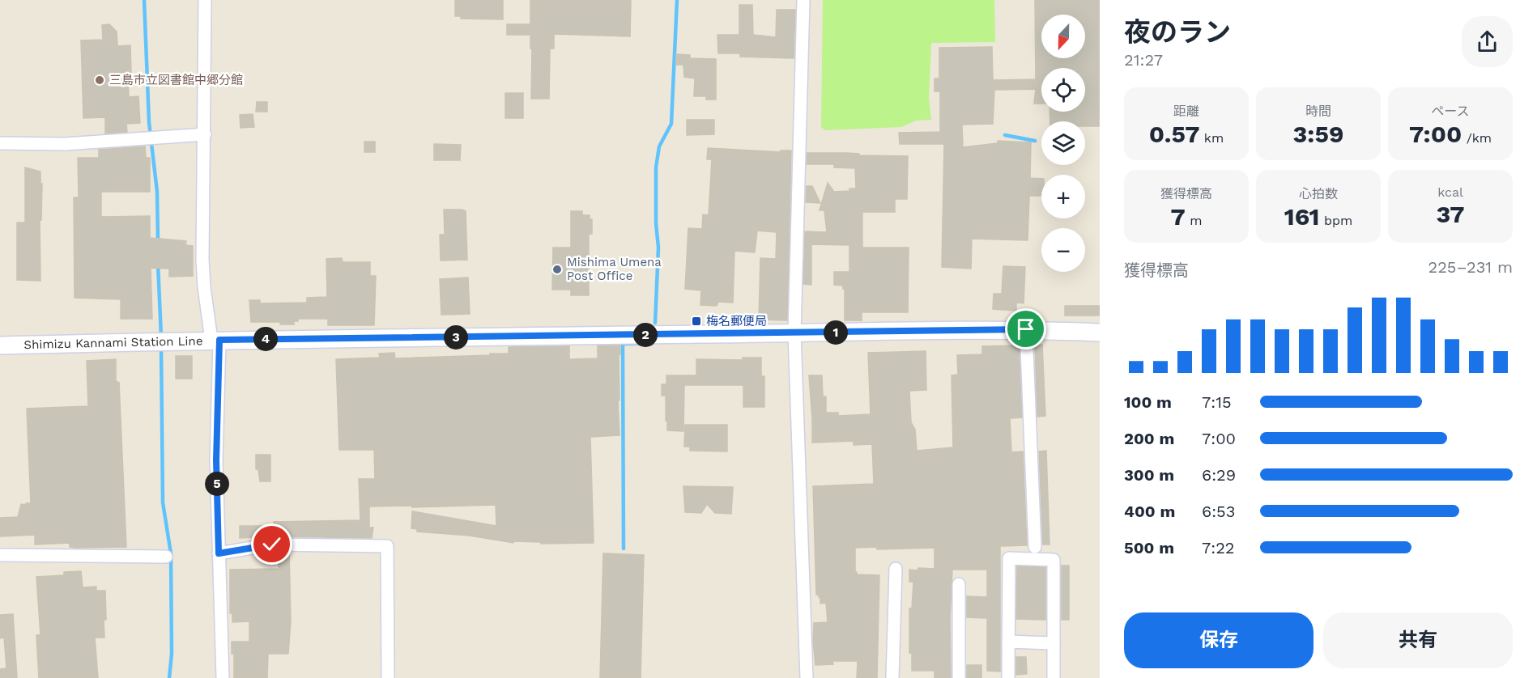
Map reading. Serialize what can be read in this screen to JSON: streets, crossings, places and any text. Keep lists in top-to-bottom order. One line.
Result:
{"streets":{"main road":["Shimizu Kannami Station Line"]},"places":{"other":["三島市立図書館中郷分館","Mishima Umena Post Office"],"transit":["梅名郵便局"]},"north":"bottom","page":{"heading":["夜のラン","21:27"],"map_buttons":["+","−"],"stats":[["距離","0.57 km"],["時間","3:59"],["ペース","7:00 /km"],["獲得標高","7 m"],["心拍数","161 bpm"],["kcal","37"]],"chart":["獲得標高","225–231 m"],"pins":["1","2","3","4","5"],"list":[{"name":"100 m","note":"7:15"},{"name":"200 m","note":"7:00"},{"name":"300 m","note":"6:29"},{"name":"400 m","note":"6:53"},{"name":"500 m","note":"7:22"}],"buttons":["保存","共有"]}}
